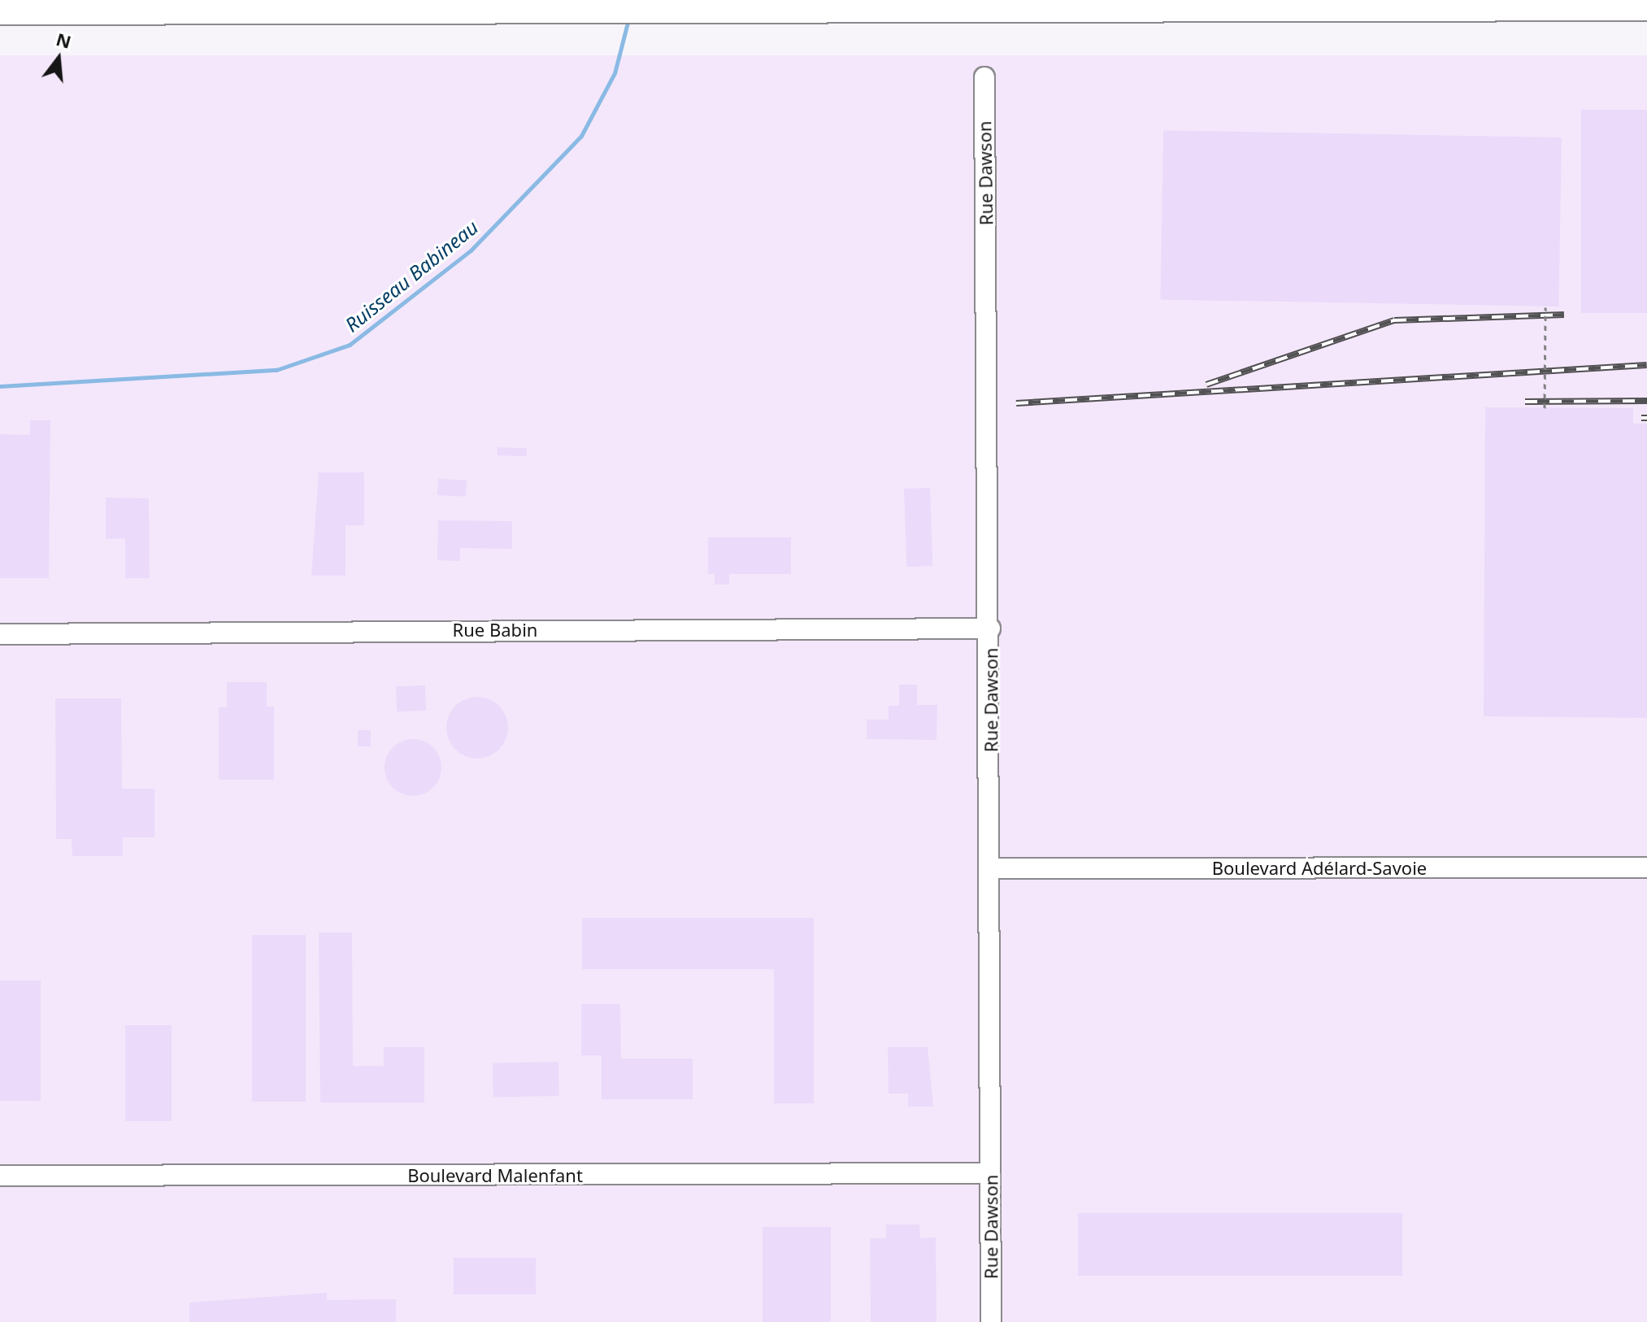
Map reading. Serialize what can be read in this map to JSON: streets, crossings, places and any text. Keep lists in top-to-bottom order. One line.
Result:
{"streets":{"street":["Rue Dawson","Rue Babin","Boulevard Adélard-Savoie","Boulevard Malenfant"]},"crossings":[["Rue Dawson","Rue Babin"],["Rue Dawson","Boulevard Adélard-Savoie"],["Rue Dawson","Boulevard Malenfant"]],"water":["Ruisseau Babineau"],"north":"top"}
